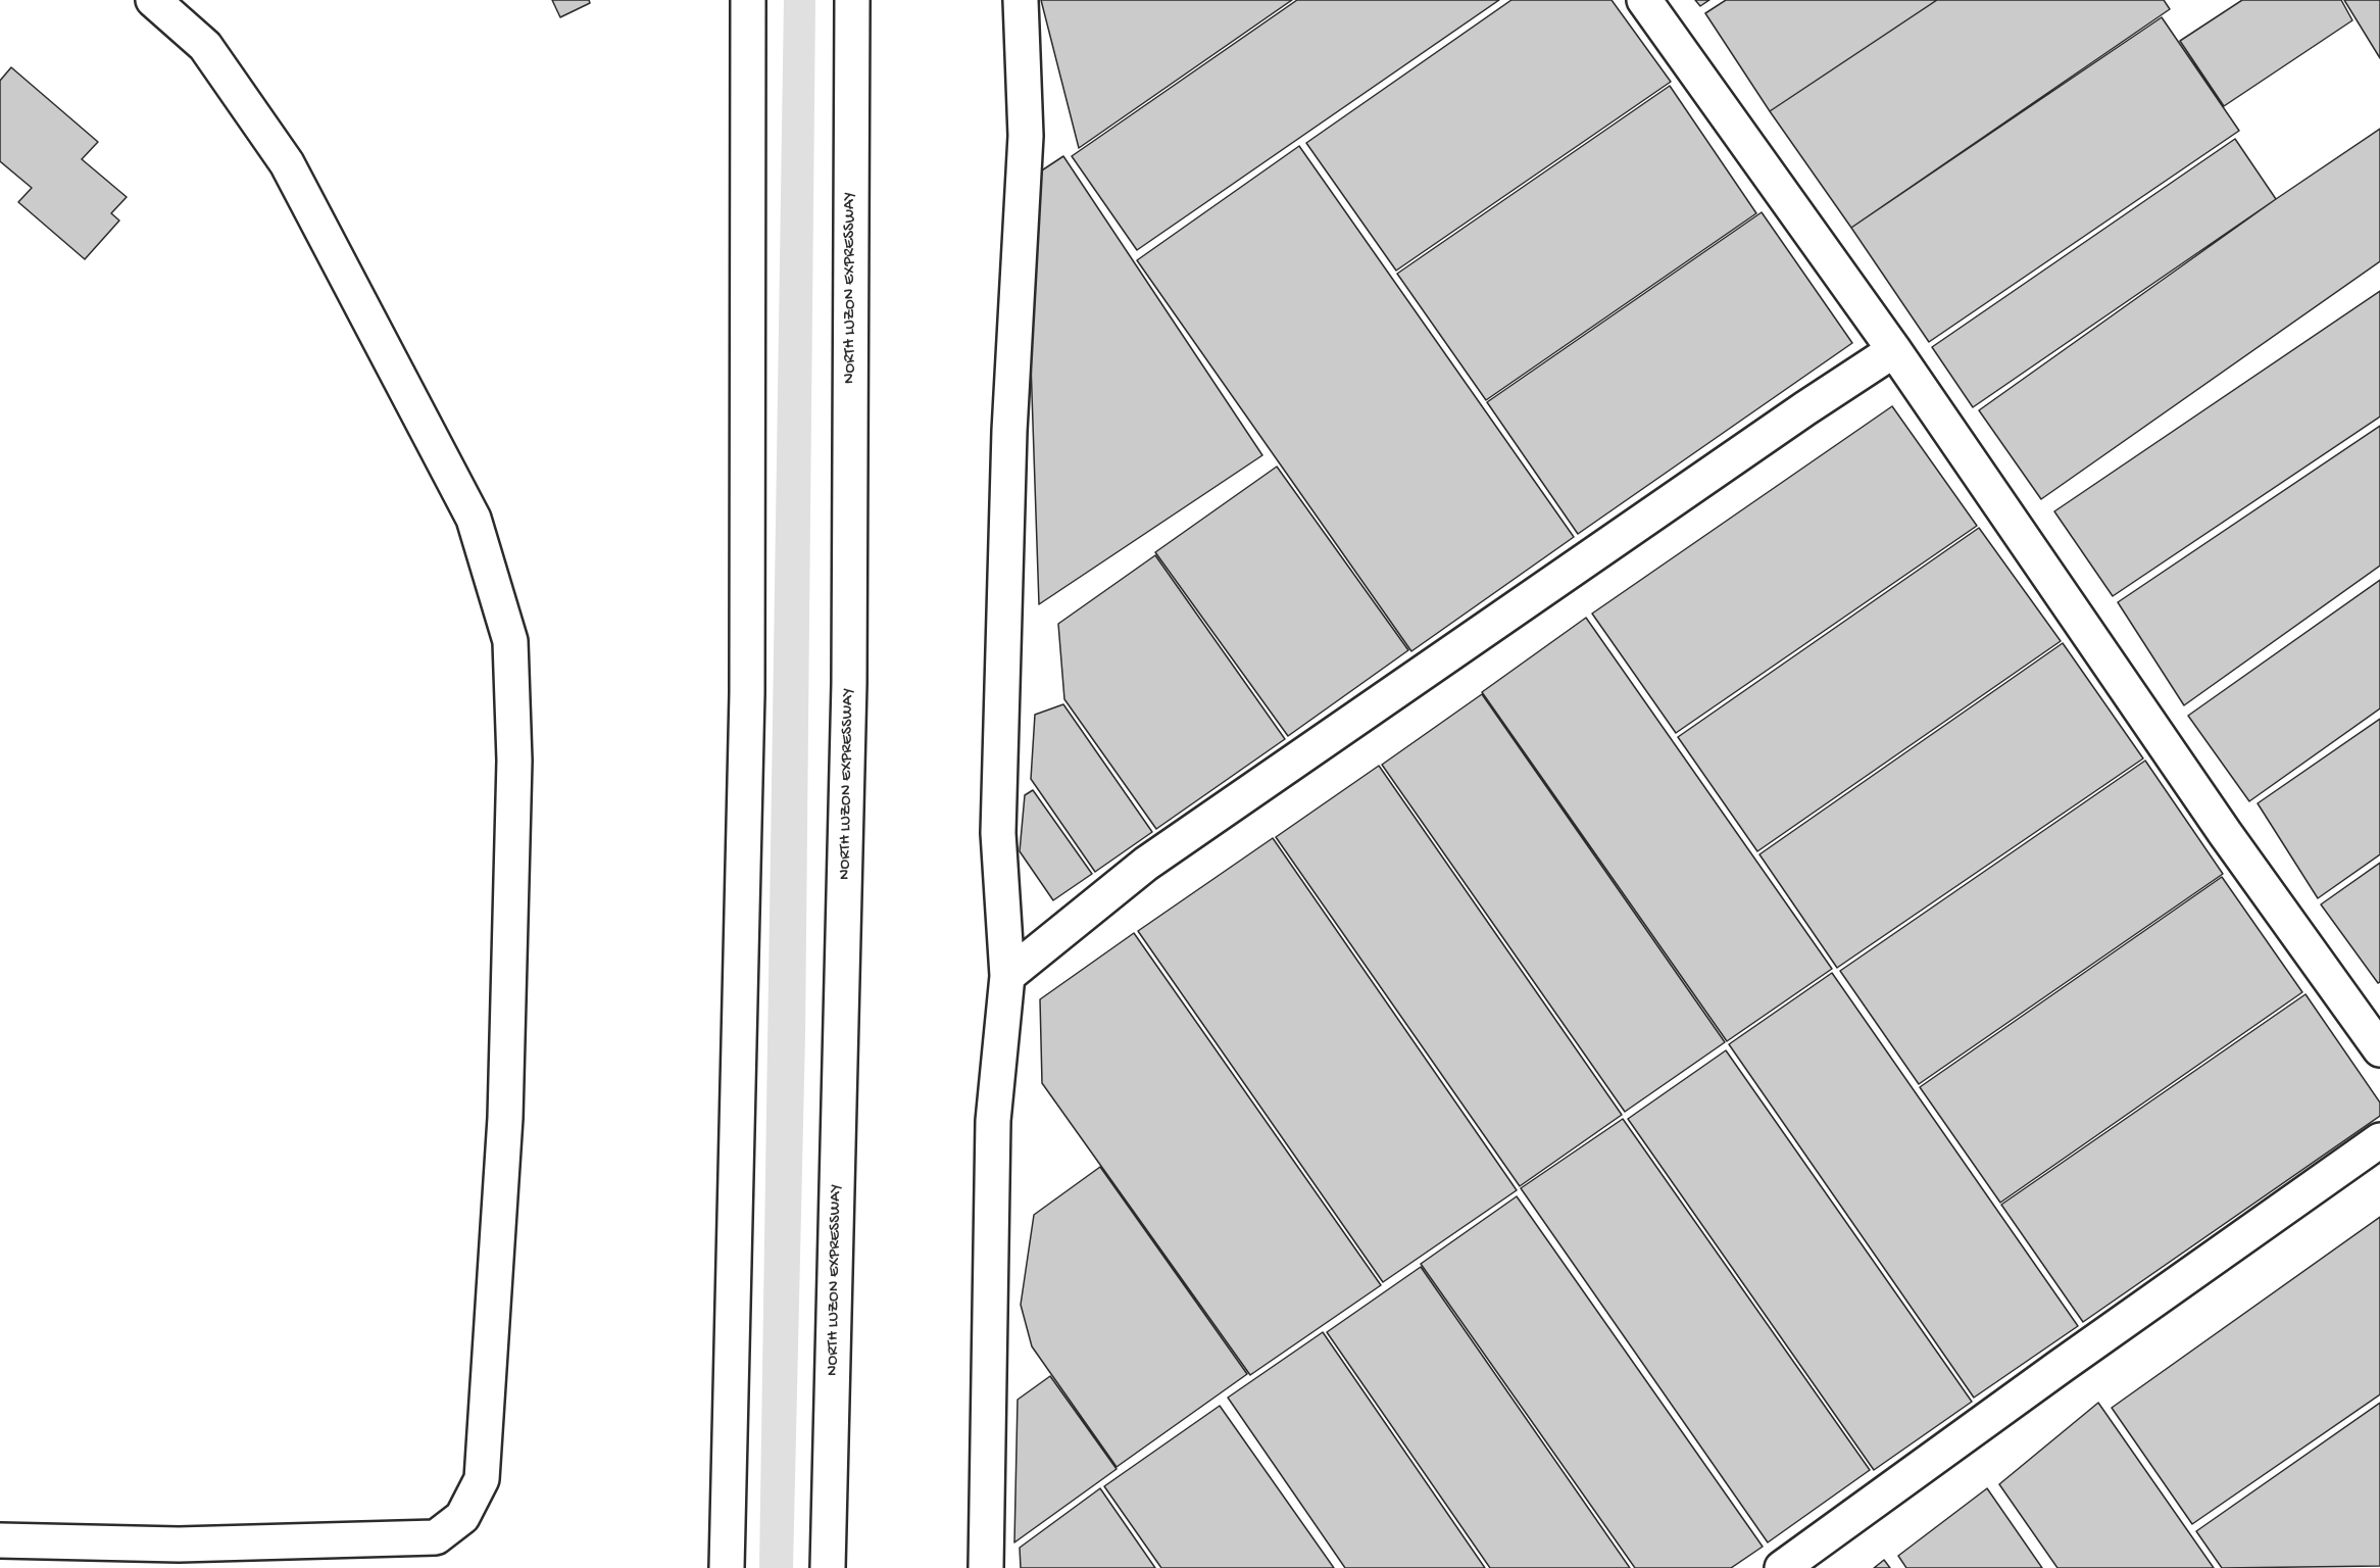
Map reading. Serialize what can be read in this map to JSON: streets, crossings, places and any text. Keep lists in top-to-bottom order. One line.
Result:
{"streets":{"main road":["NORTH LUZON EXPRESSWAY"]}}
